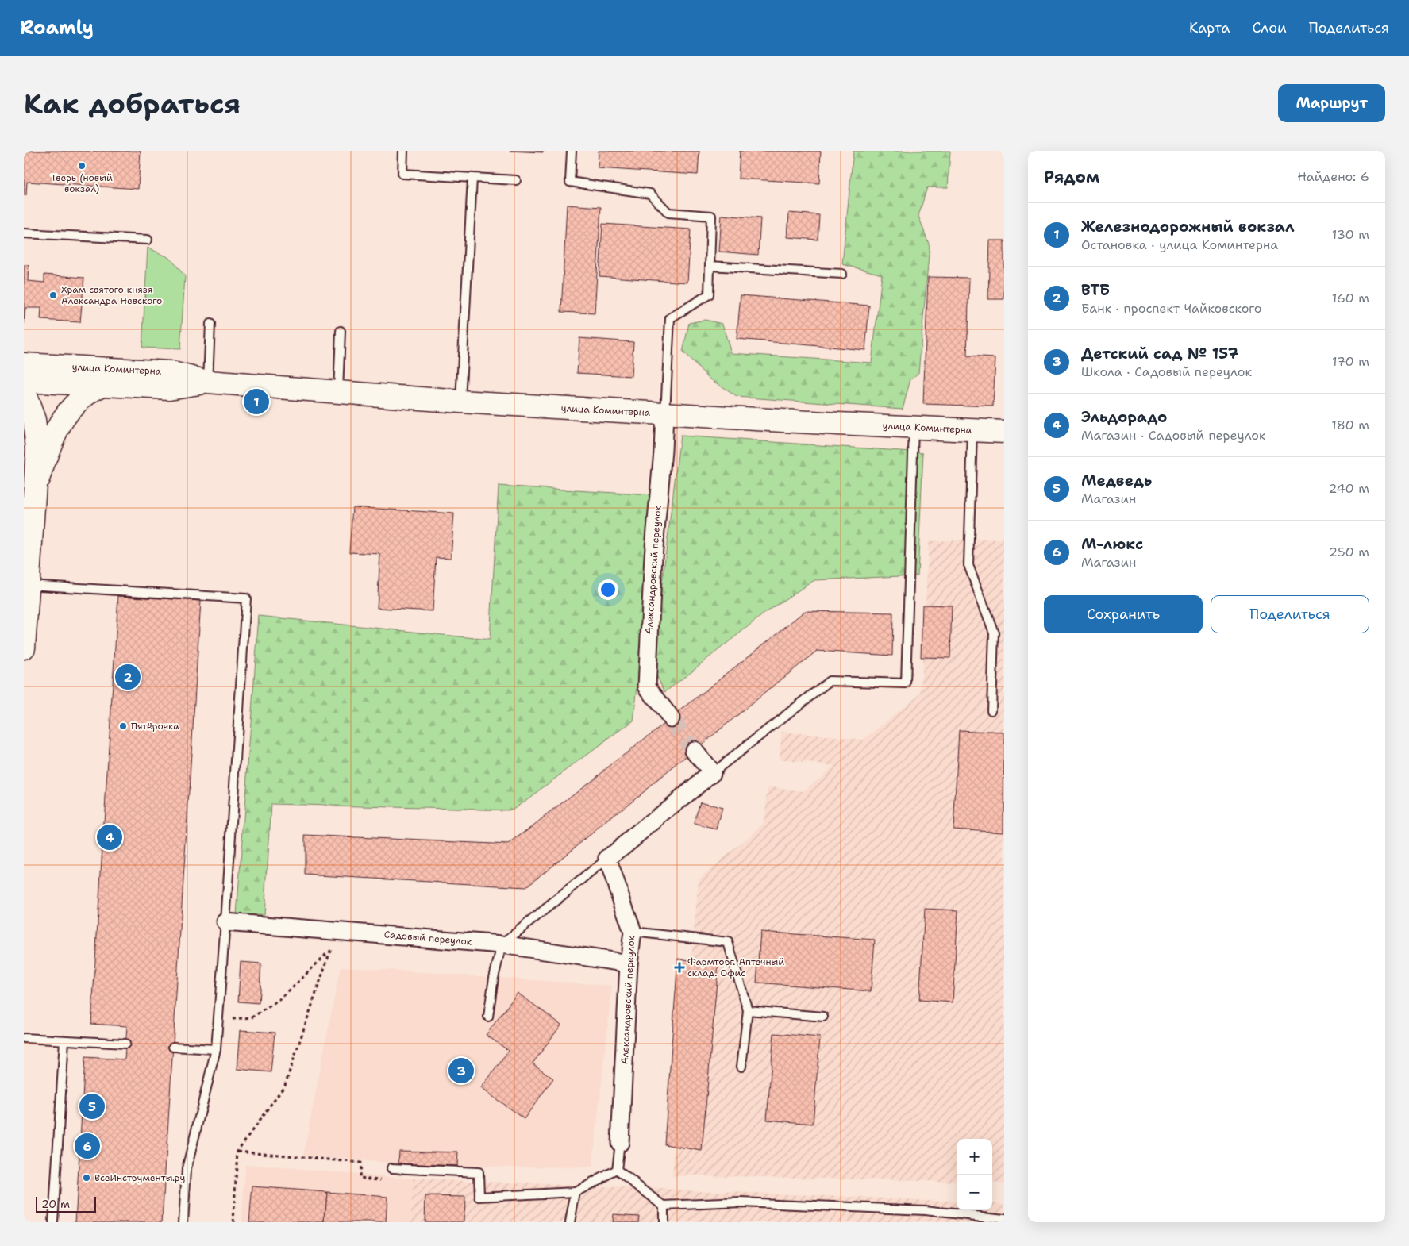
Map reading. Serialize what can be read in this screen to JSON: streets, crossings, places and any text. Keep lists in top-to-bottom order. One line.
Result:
{"streets":{"main road":["улица Коминтерна"],"street":["Александровский переулок","Садовый переулок"]},"crossings":[["улица Коминтерна","Александровский переулок"],["Александровский переулок","Садовый переулок"]],"places":{"other":["Тверь (новый вокзал)","Храм святого князя Александра Невского","Пятёрочка","ВсеИнструменты.ру"],"health":["Фармторг. Аптечный склад. Офис"]},"scale_bar":"20 m","page":{"header":"Roamly","nav":["Карта","Слои","Поделиться"],"buttons":["Маршрут",["Сохранить","Поделиться"]],"title":"Как добраться","heading":["Рядом","Найдено: 6"],"list":[{"mark":"1","name":"Железнодорожный вокзал","note":"Остановка · улица Коминтерна","value":"130 m"},{"mark":"2","name":"ВТБ","note":"Банк · проспект Чайковского","value":"160 m"},{"mark":"3","name":"Детский сад № 157","note":"Школа · Садовый переулок","value":"170 m"},{"mark":"4","name":"Эльдорадо","note":"Магазин · Садовый переулок","value":"180 m"},{"mark":"5","name":"Медведь","note":"Магазин","value":"240 m"},{"mark":"6","name":"М-люкс","note":"Магазин","value":"250 m"}],"pins":["1","2","4","3","5","6"],"map_buttons":["+","−"],"scale":"20 m"}}
